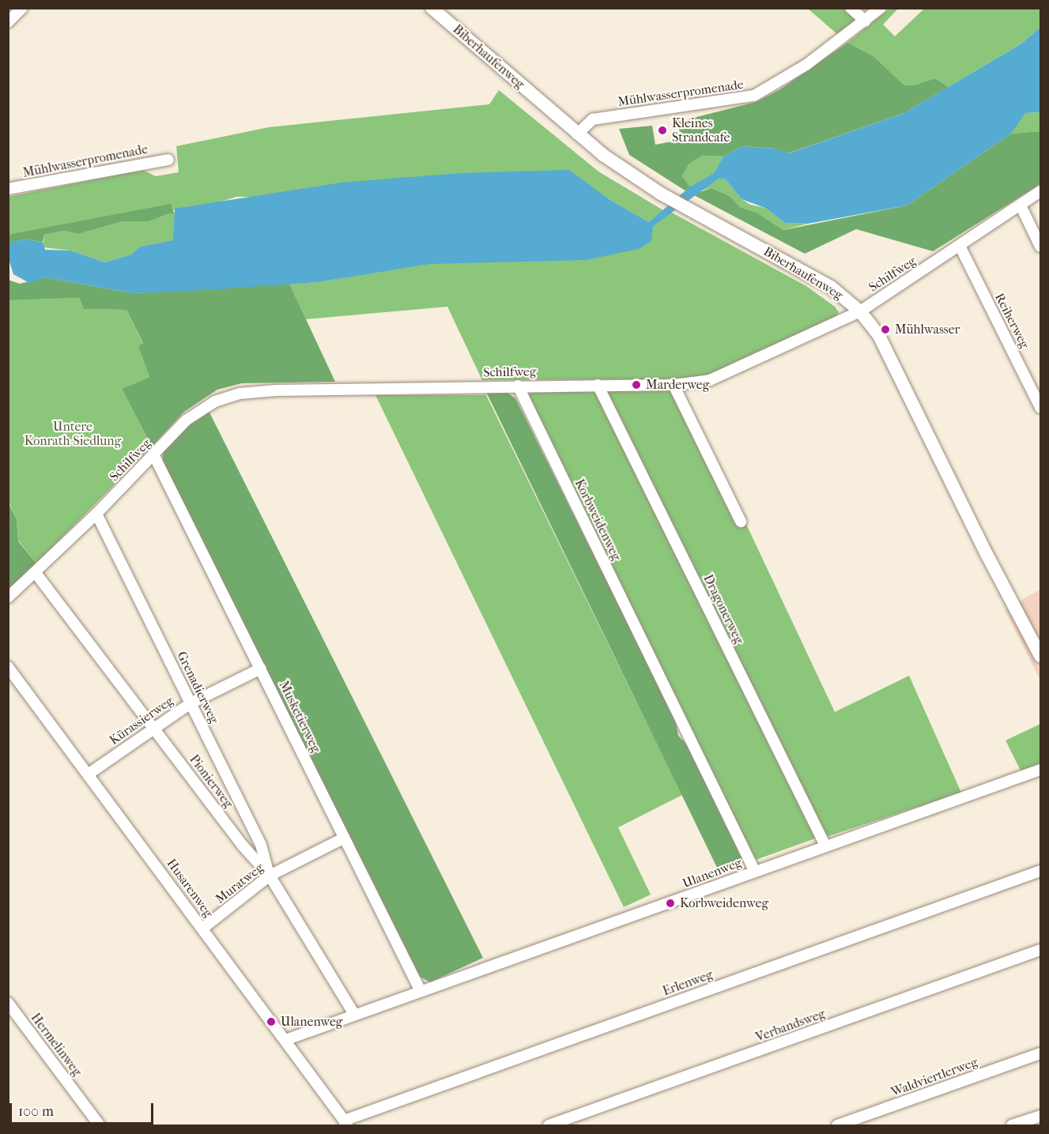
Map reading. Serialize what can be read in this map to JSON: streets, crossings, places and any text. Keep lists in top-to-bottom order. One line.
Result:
{"streets":{"main road":["Biberhaufenweg"],"street":["Mühlwasserpromenade","Schilfweg","Reiherweg","Korbweidenweg","Dragonerweg","Grenadierweg","Musketierweg","Kürassierweg","Pionierweg","Ulanenweg","Muratweg","Husarenweg","Erlenweg","Verbandsweg","Hermelinweg","Waldviertlerweg"]},"crossings":[["Biberhaufenweg","Mühlwasserpromenade"],["Biberhaufenweg","Schilfweg"],["Schilfweg","Reiherweg"],["Schilfweg","Korbweidenweg"],["Schilfweg","Dragonerweg"],["Schilfweg","Grenadierweg"],["Schilfweg","Musketierweg"],["Schilfweg","Pionierweg"],["Korbweidenweg","Ulanenweg"],["Dragonerweg","Ulanenweg"],["Grenadierweg","Kürassierweg"],["Grenadierweg","Pionierweg"],["Grenadierweg","Muratweg"],["Musketierweg","Kürassierweg"],["Musketierweg","Ulanenweg"],["Musketierweg","Muratweg"],["Kürassierweg","Pionierweg"],["Kürassierweg","Husarenweg"],["Pionierweg","Ulanenweg"],["Pionierweg","Muratweg"],["Ulanenweg","Husarenweg"],["Muratweg","Husarenweg"],["Husarenweg","Erlenweg"]],"parks":["Untere Konrath-Siedlung"],"places":["Kleines Strandcafe","Mühlwasser","Marderweg","Korbweidenweg","Ulanenweg"],"scale_bar":"100 m"}
